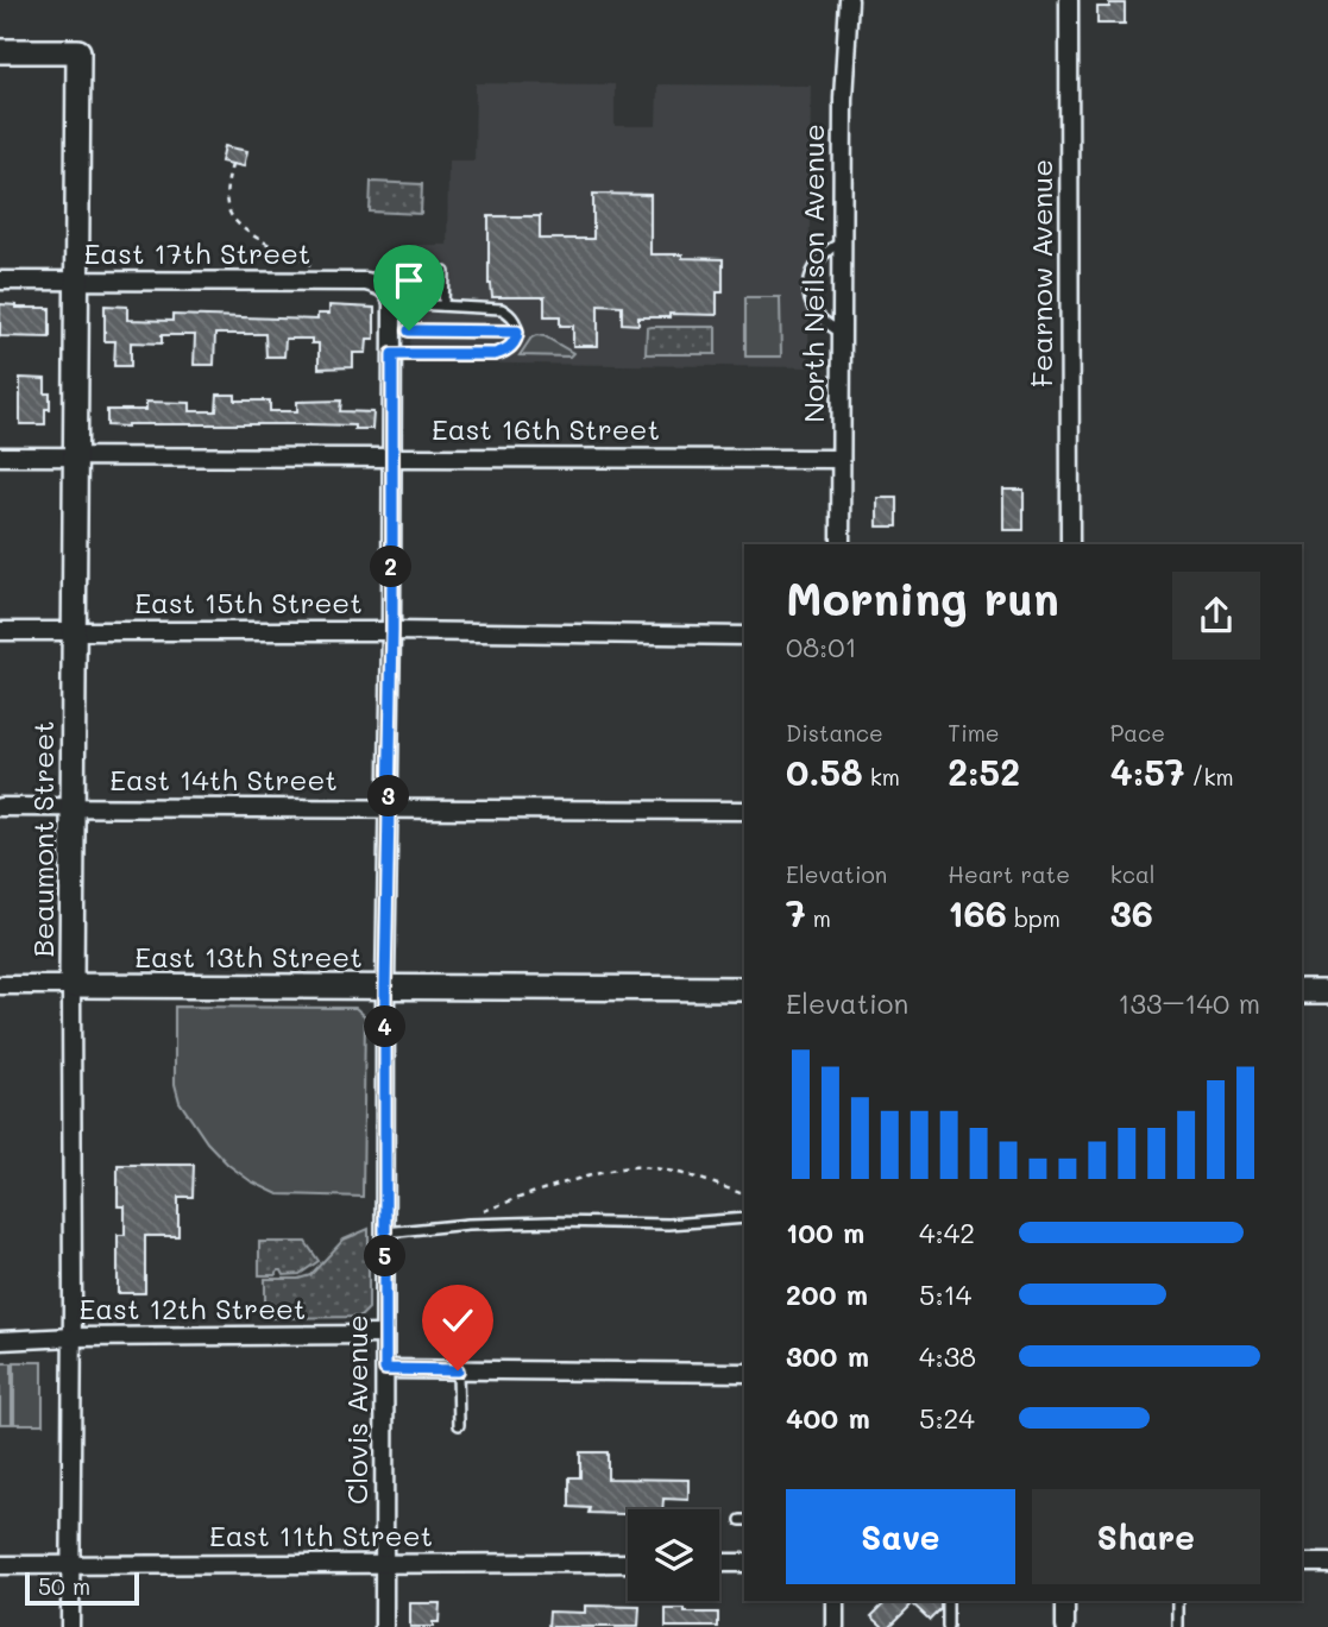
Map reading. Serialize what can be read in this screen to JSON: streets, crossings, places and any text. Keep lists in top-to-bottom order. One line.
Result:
{"streets":{"street":["East 17th Street","North Neilson Avenue","Fearnow Avenue","East 16th Street","East 15th Street","East 14th Street","Beaumont Street","East 13th Street","East 12th Street","Clovis Avenue","East 11th Street"]},"crossings":[["East 17th Street","Beaumont Street"],["East 17th Street","Clovis Avenue"],["North Neilson Avenue","East 16th Street"],["East 16th Street","Beaumont Street"],["East 16th Street","Clovis Avenue"],["East 15th Street","Beaumont Street"],["East 15th Street","Clovis Avenue"],["East 14th Street","Beaumont Street"],["East 14th Street","Clovis Avenue"],["Beaumont Street","East 13th Street"],["Beaumont Street","East 12th Street"],["Beaumont Street","East 11th Street"],["East 13th Street","Clovis Avenue"],["East 12th Street","Clovis Avenue"],["Clovis Avenue","East 11th Street"]],"scale_bar":"50 m","page":{"heading":["Morning run","08:01"],"pins":["2","3","4","5"],"stats":[["Distance","0.58 km"],["Time","2:52"],["Pace","4:57 /km"],["Elevation","7 m"],["Heart rate","166 bpm"],["kcal","36"]],"chart":["Elevation","133–140 m"],"list":[{"name":"100 m","note":"4:42"},{"name":"200 m","note":"5:14"},{"name":"300 m","note":"4:38"},{"name":"400 m","note":"5:24"}],"buttons":["Save","Share"],"scale":"50 m"}}
